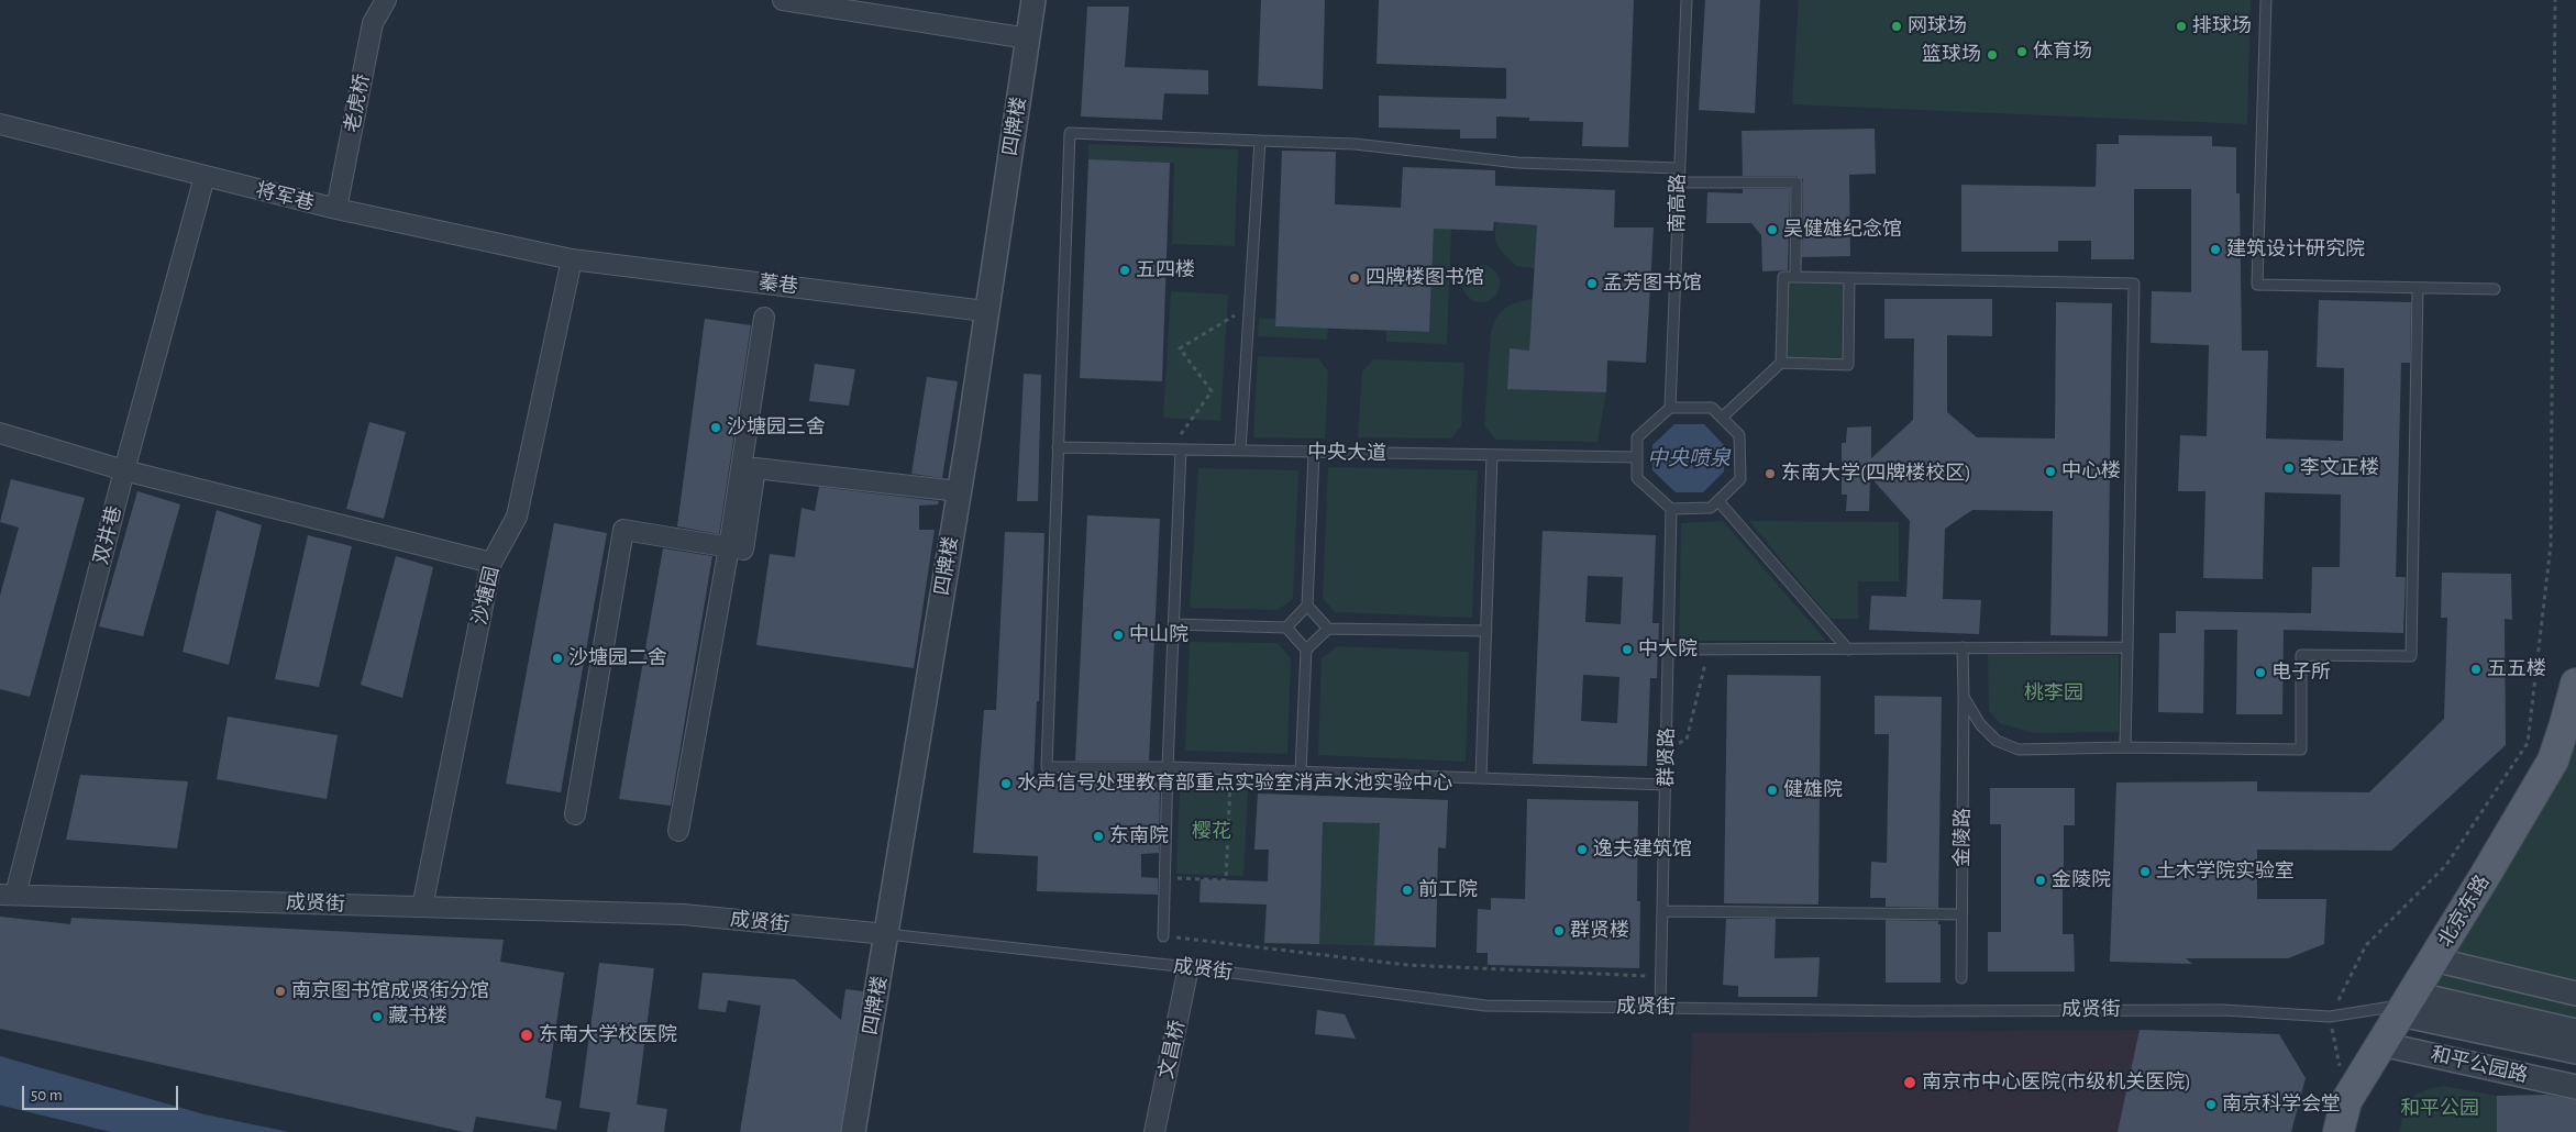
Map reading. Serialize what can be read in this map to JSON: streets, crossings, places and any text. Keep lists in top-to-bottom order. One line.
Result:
{"streets":{"main road":["北京东路"],"street":["老虎桥","四牌楼","将军巷","蓁巷","双井巷","沙塘园","成贤街","文昌桥","和平公园路"],"lane":["南高路","中央大道","群贤路","金陵路"]},"crossings":[["老虎桥","将军巷"],["四牌楼","蓁巷"],["四牌楼","成贤街"],["将军巷","蓁巷"],["将军巷","双井巷"],["将军巷","沙塘园"],["南高路","中央大道"],["南高路","群贤路"],["蓁巷","沙塘园"],["中央大道","群贤路"],["双井巷","成贤街"],["沙塘园","成贤街"],["群贤路","成贤街"],["成贤街","北京东路"],["成贤街","文昌桥"],["成贤街","和平公园路"],["北京东路","和平公园路"]],"water":["中央喷泉"],"parks":["桃李园","樱花","和平公园"],"places":["网球场","排球场","体育场","篮球场","吴健雄纪念馆","建筑设计研究院","五四楼","四牌楼图书馆","孟芳图书馆","沙塘园三舍","李文正楼","中心楼","东南大学(四牌楼校区)","中山院","中大院","沙塘园二舍","五五楼","电子所","水声信号处理教育部重点实验室消声水池实验中心","健雄院","东南院","逸夫建筑馆","土木学院实验室","金陵院","前工院","群贤楼","南京图书馆成贤街分馆","藏书楼","东南大学校医院","南京市中心医院(市级机关医院)","南京科学会堂"],"scale_bar":"50 m"}
